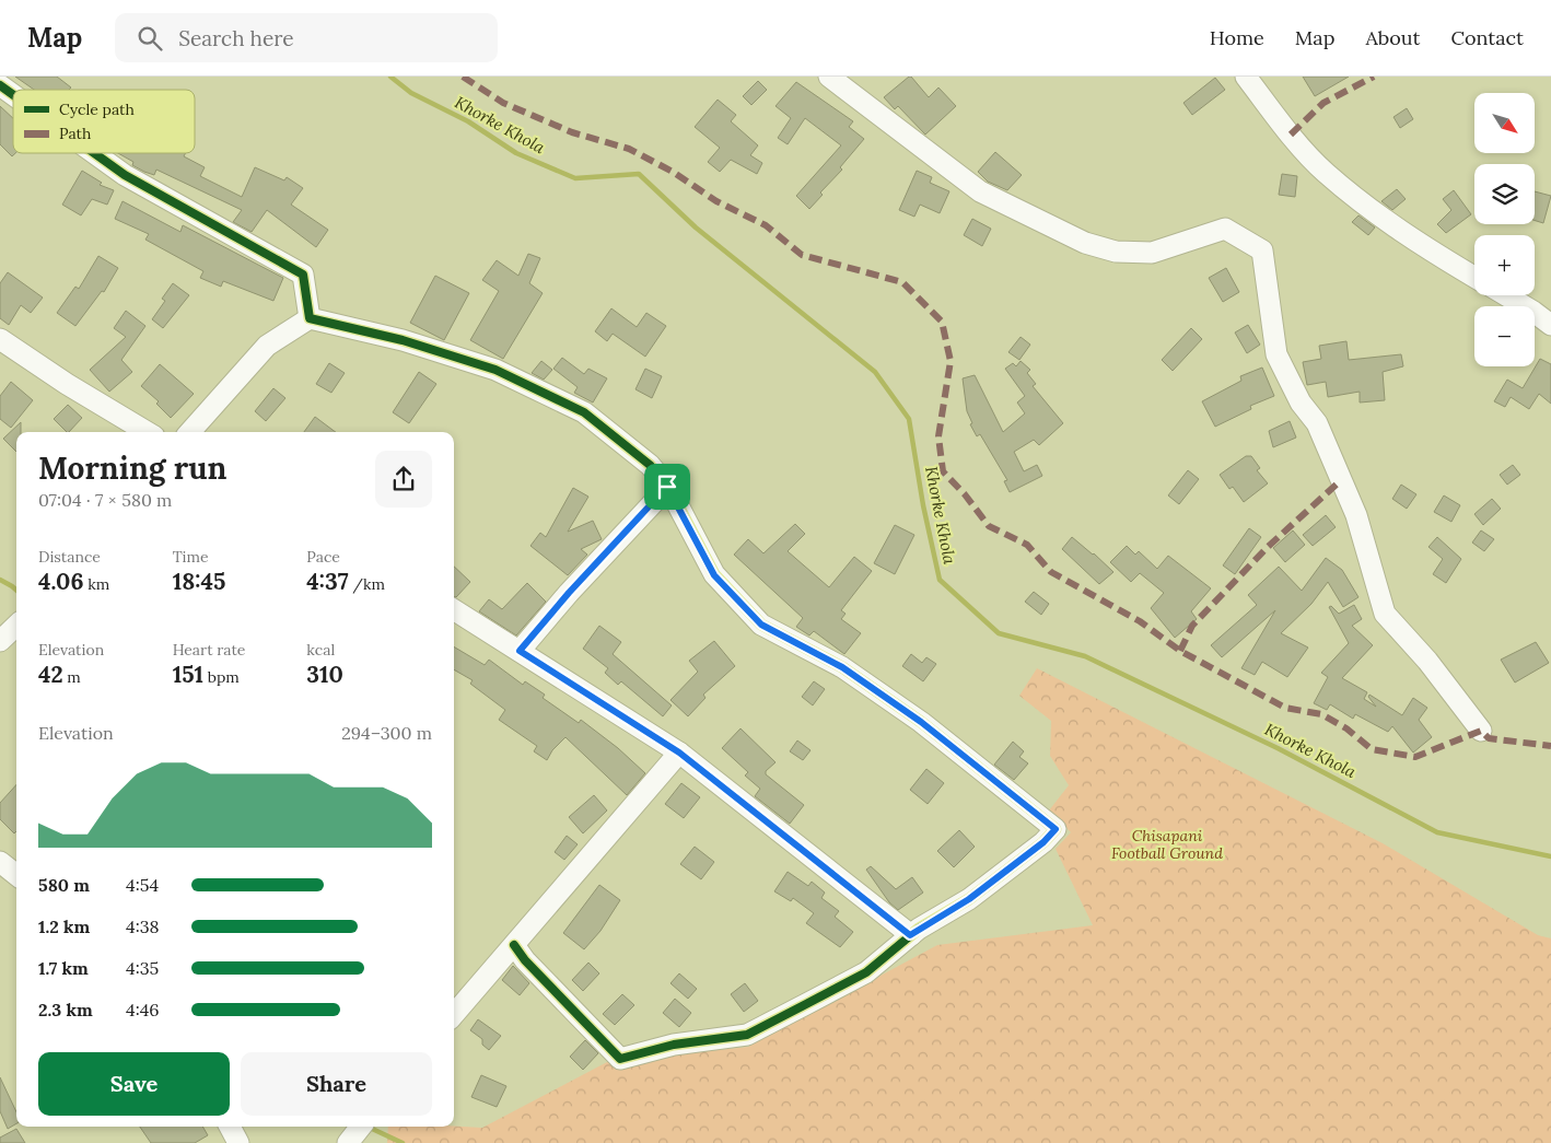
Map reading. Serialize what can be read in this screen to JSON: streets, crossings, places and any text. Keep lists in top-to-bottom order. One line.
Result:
{"water":["Khorke Khola"],"parks":["Chisapani Football Ground"],"legend":["Cycle path","Path"],"north":"bottom right","page":{"header":"Map","search":"Search here","nav":["Home","Map","About","Contact"],"map_buttons":["+","−"],"heading":["Morning run","07:04 · 7 × 580 m"],"stats":[["Distance","4.06 km"],["Time","18:45"],["Pace","4:37 /km"],["Elevation","42 m"],["Heart rate","151 bpm"],["kcal","310"]],"chart":["Elevation","294–300 m"],"list":[{"name":"580 m","note":"4:54"},{"name":"1.2 km","note":"4:38"},{"name":"1.7 km","note":"4:35"},{"name":"2.3 km","note":"4:46"}],"buttons":["Save","Share"]}}
